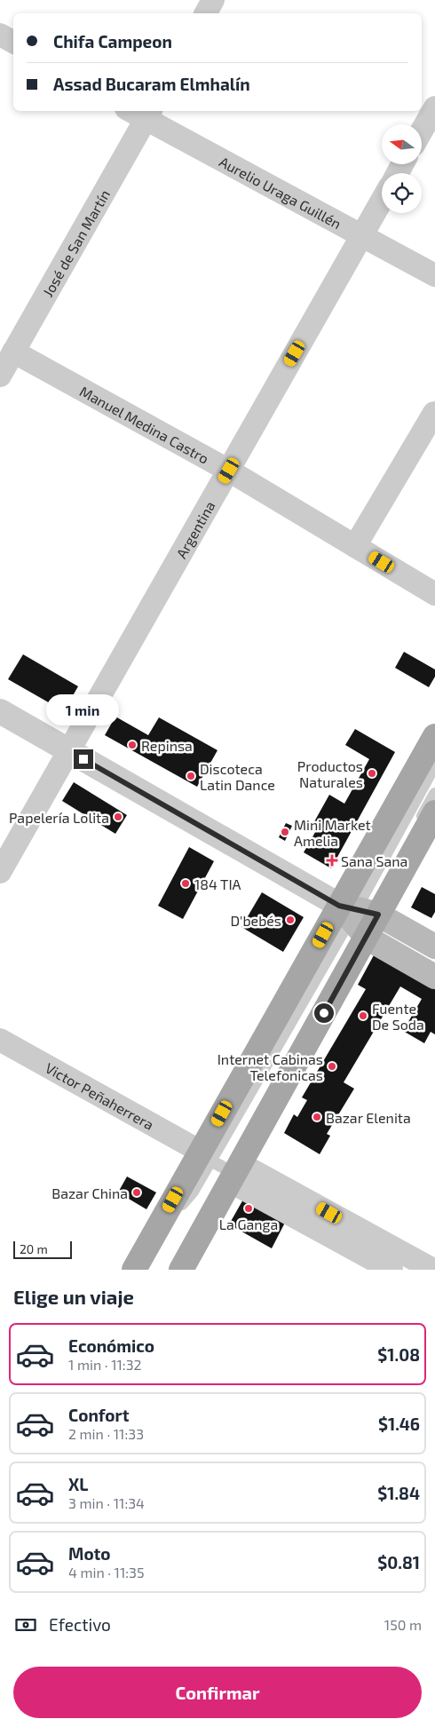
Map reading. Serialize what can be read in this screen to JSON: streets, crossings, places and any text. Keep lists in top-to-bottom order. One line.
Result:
{"streets":{"street":["Aurelio Uraga Guillén","José de San Martín","Manuel Medina Castro","Argentina","Victor Peñaherrera"]},"crossings":[["Aurelio Uraga Guillén","José de San Martín"],["Aurelio Uraga Guillén","Argentina"],["José de San Martín","Manuel Medina Castro"],["Manuel Medina Castro","Argentina"]],"places":{"other":["Repinsa","Productos Naturales","Discoteca Latin Dance","Papelería Lolita","Mini Market Amelia","184 TIA","D'bebés","Fuente De Soda","Internet Cabinas Telefonicas","Bazar Elenita","Bazar China","La Ganga"],"health":["Sana Sana"]},"scale_bar":"20 m","north":"left","page":{"banner":["Chifa Campeon","Assad Bucaram Elmhalín"],"bubble":"1 min","scale":"20 m","heading":"Elige un viaje","list":[{"name":"Económico","note":"1 min · 11:32","value":"$1.08"},{"name":"Confort","note":"2 min · 11:33","value":"$1.46"},{"name":"XL","note":"3 min · 11:34","value":"$1.84"},{"name":"Moto","note":"4 min · 11:35","value":"$0.81"}],"pay":["Efectivo","150 m"],"buttons":"Confirmar"}}
